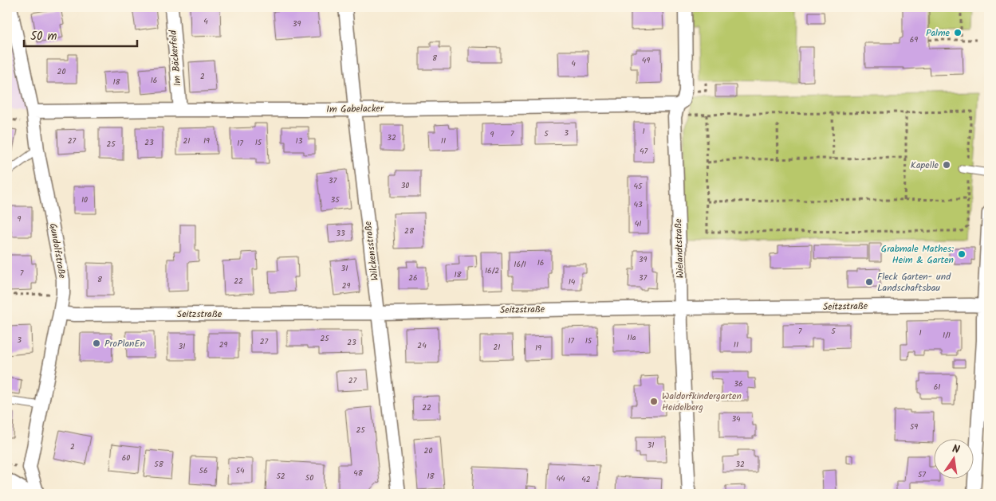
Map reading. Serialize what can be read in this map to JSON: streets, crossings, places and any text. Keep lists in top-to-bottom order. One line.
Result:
{"streets":{"street":["Im Bäckerfeld","Im Gabelacker","Wielandtstraße","Gundolfstraße","Wilckensstraße","Seitzstraße"]},"crossings":[["Im Bäckerfeld","Im Gabelacker"],["Im Gabelacker","Wielandtstraße"],["Im Gabelacker","Gundolfstraße"],["Im Gabelacker","Wilckensstraße"],["Wielandtstraße","Seitzstraße"],["Gundolfstraße","Seitzstraße"],["Wilckensstraße","Seitzstraße"]],"places":["Palme","Kapelle","Grabmale Mathes: Heim & Garten","Fleck Garten- und Landschaftsbau","ProPlanEn","Waldorfkindergarten Heidelberg"],"house_numbers":["4","39","69","8","49","4","20","2","16","18","1","3","7","5","9","32","27","21","19","13","11","23","15","17","25","47","37","30","45","10","35","43","9","41","28","33","39","16","16/1","31","16/2","7","18","26","37","8","22","14","29","7","5","1","1/1","11a","25","3","17","15","27","23","29","11","24","31","21","19","27","36","61","22","34","59","25","31","2","20","60","58","32","56","54","48","57","52","18","50","44","42"],"scale_bar":"50 m","north":"top"}
